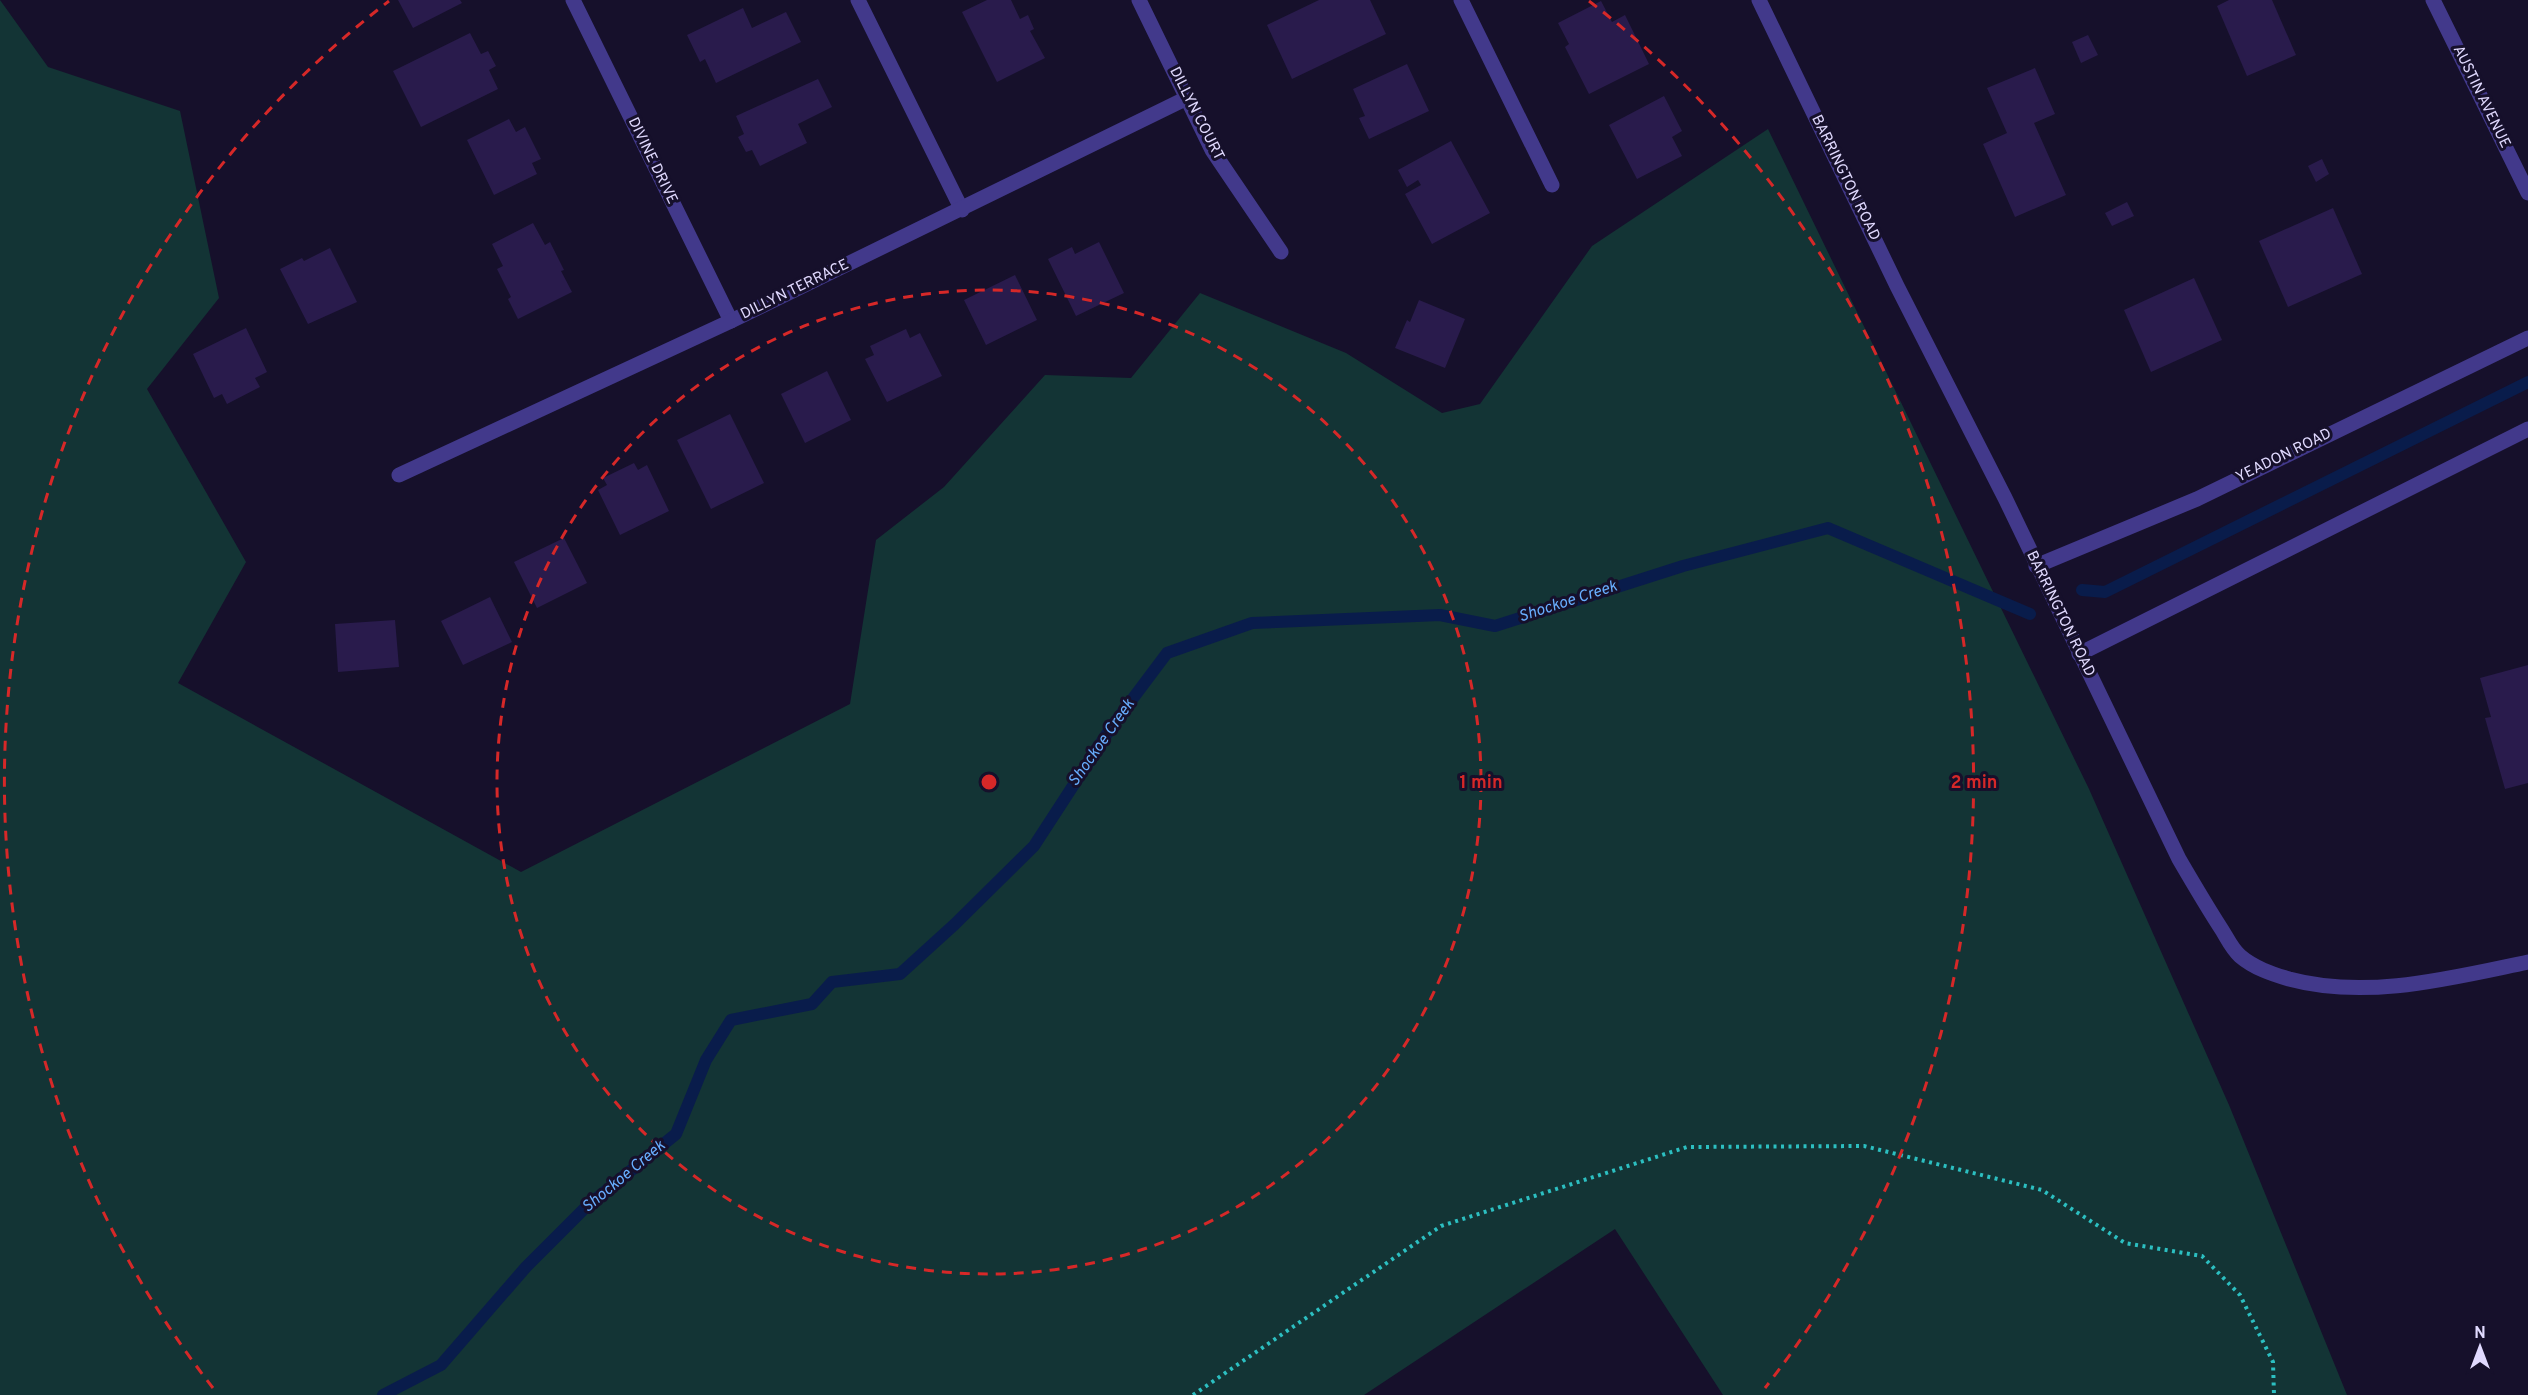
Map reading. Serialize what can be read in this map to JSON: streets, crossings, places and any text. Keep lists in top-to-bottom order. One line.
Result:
{"streets":{"street":["AUSTIN AVENUE","DILLYN COURT","DIVINE DRIVE","BARRINGTON ROAD","DILLYN TERRACE","YEADON ROAD"]},"crossings":[["DILLYN COURT","DILLYN TERRACE"],["DIVINE DRIVE","DILLYN TERRACE"],["BARRINGTON ROAD","YEADON ROAD"]],"water":["Shockoe Creek"],"north":"top","rings":["1 min","2 min"]}
